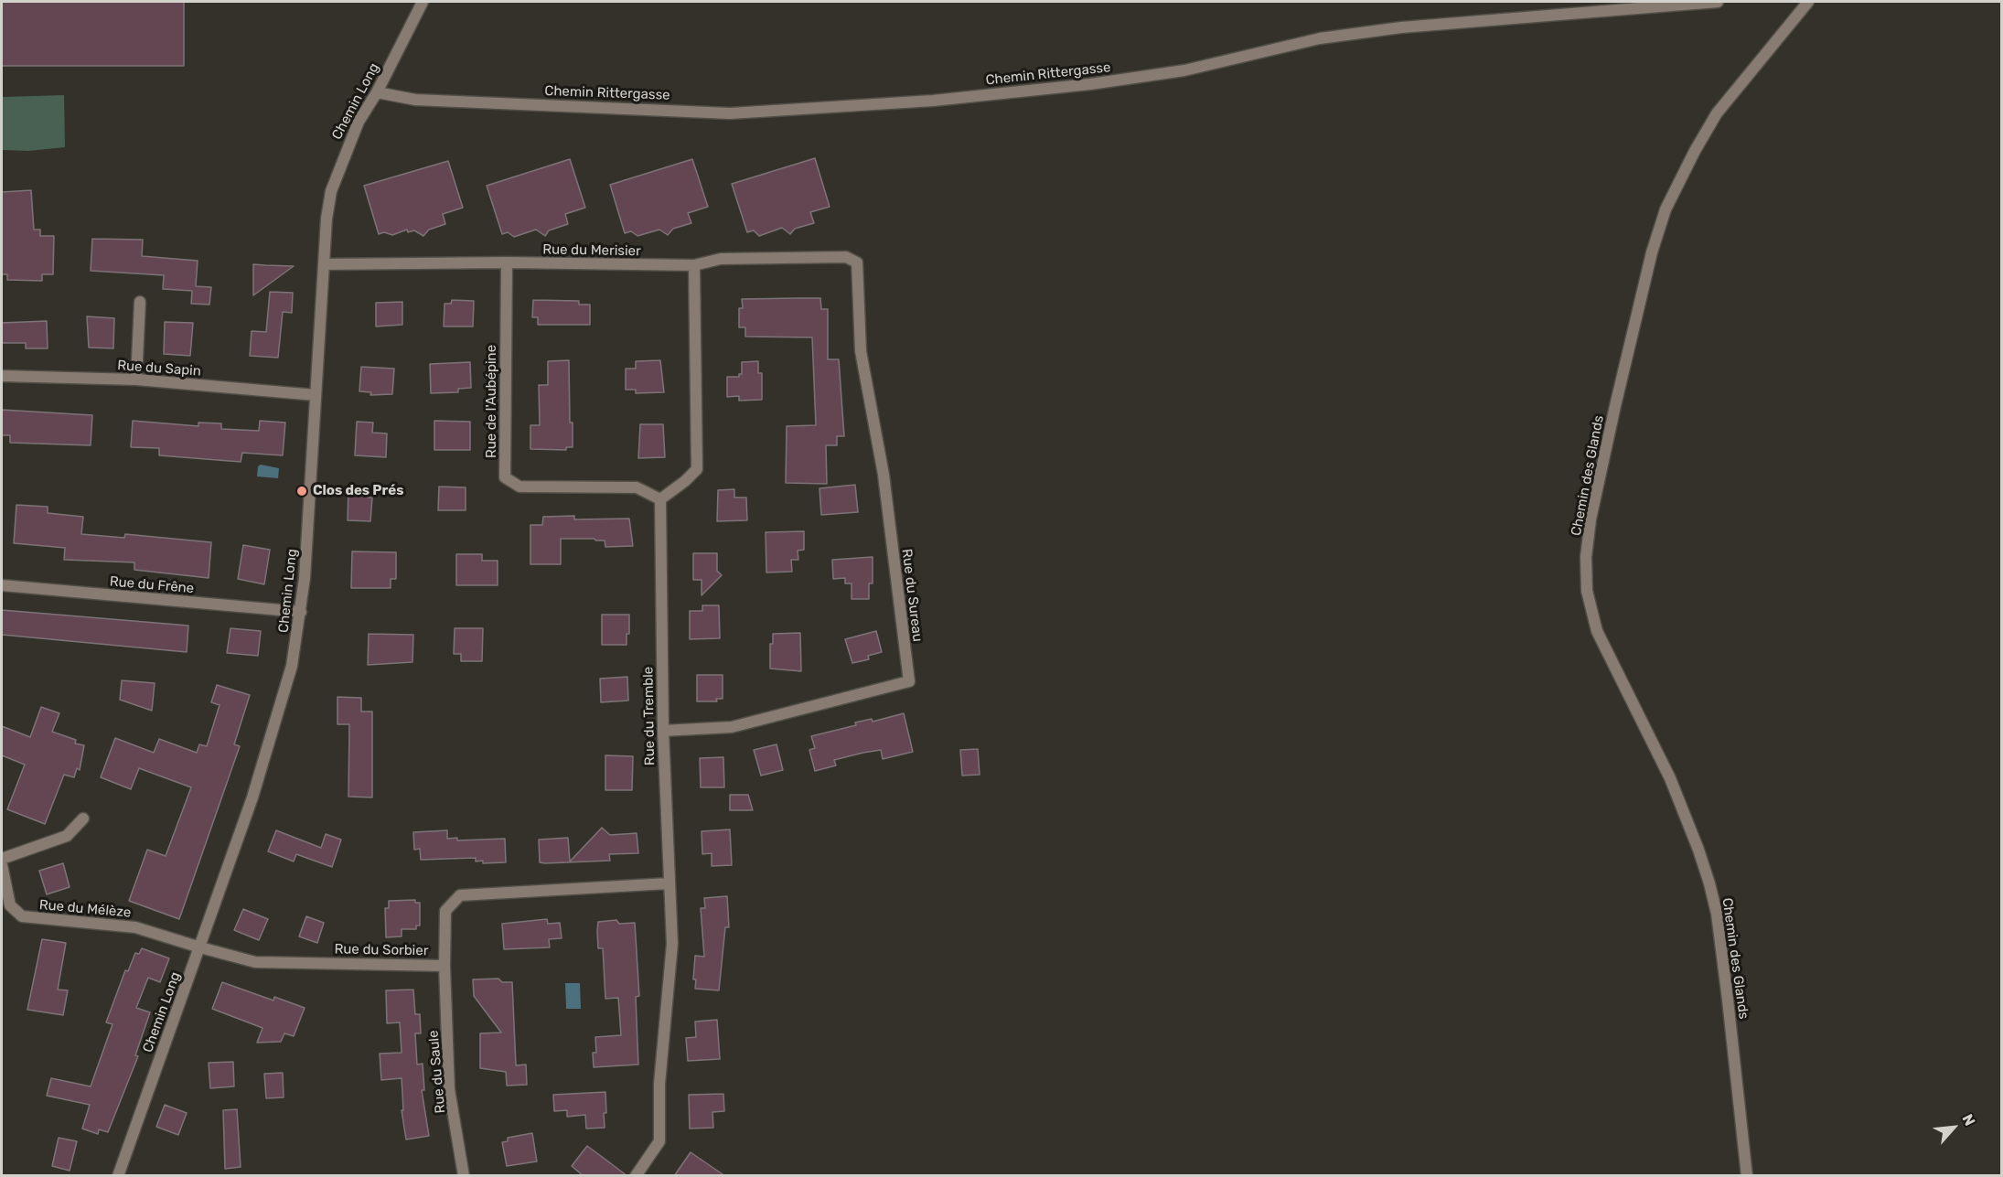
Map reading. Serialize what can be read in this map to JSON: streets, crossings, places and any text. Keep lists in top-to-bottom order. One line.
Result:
{"streets":{"street":["Chemin Rittergasse","Chemin Long","Rue du Merisier","Rue du Sapin","Rue de l'Aubépine","Chemin des Glands","Rue du Frêne","Rue du Sureau","Rue du Tremble","Rue du Mélèze","Rue du Sorbier","Rue du Saule"]},"crossings":[["Chemin Rittergasse","Chemin Long"],["Chemin Long","Rue du Merisier"],["Chemin Long","Rue du Sapin"],["Chemin Long","Rue du Frêne"],["Chemin Long","Rue du Mélèze"],["Chemin Long","Rue du Sorbier"],["Rue du Merisier","Rue de l'Aubépine"],["Rue du Merisier","Rue du Sureau"],["Rue de l'Aubépine","Rue du Tremble"],["Rue du Sureau","Rue du Tremble"],["Rue du Tremble","Rue du Sorbier"],["Rue du Mélèze","Rue du Sorbier"],["Rue du Sorbier","Rue du Saule"]],"places":["Clos des Prés"],"north":"top right"}
